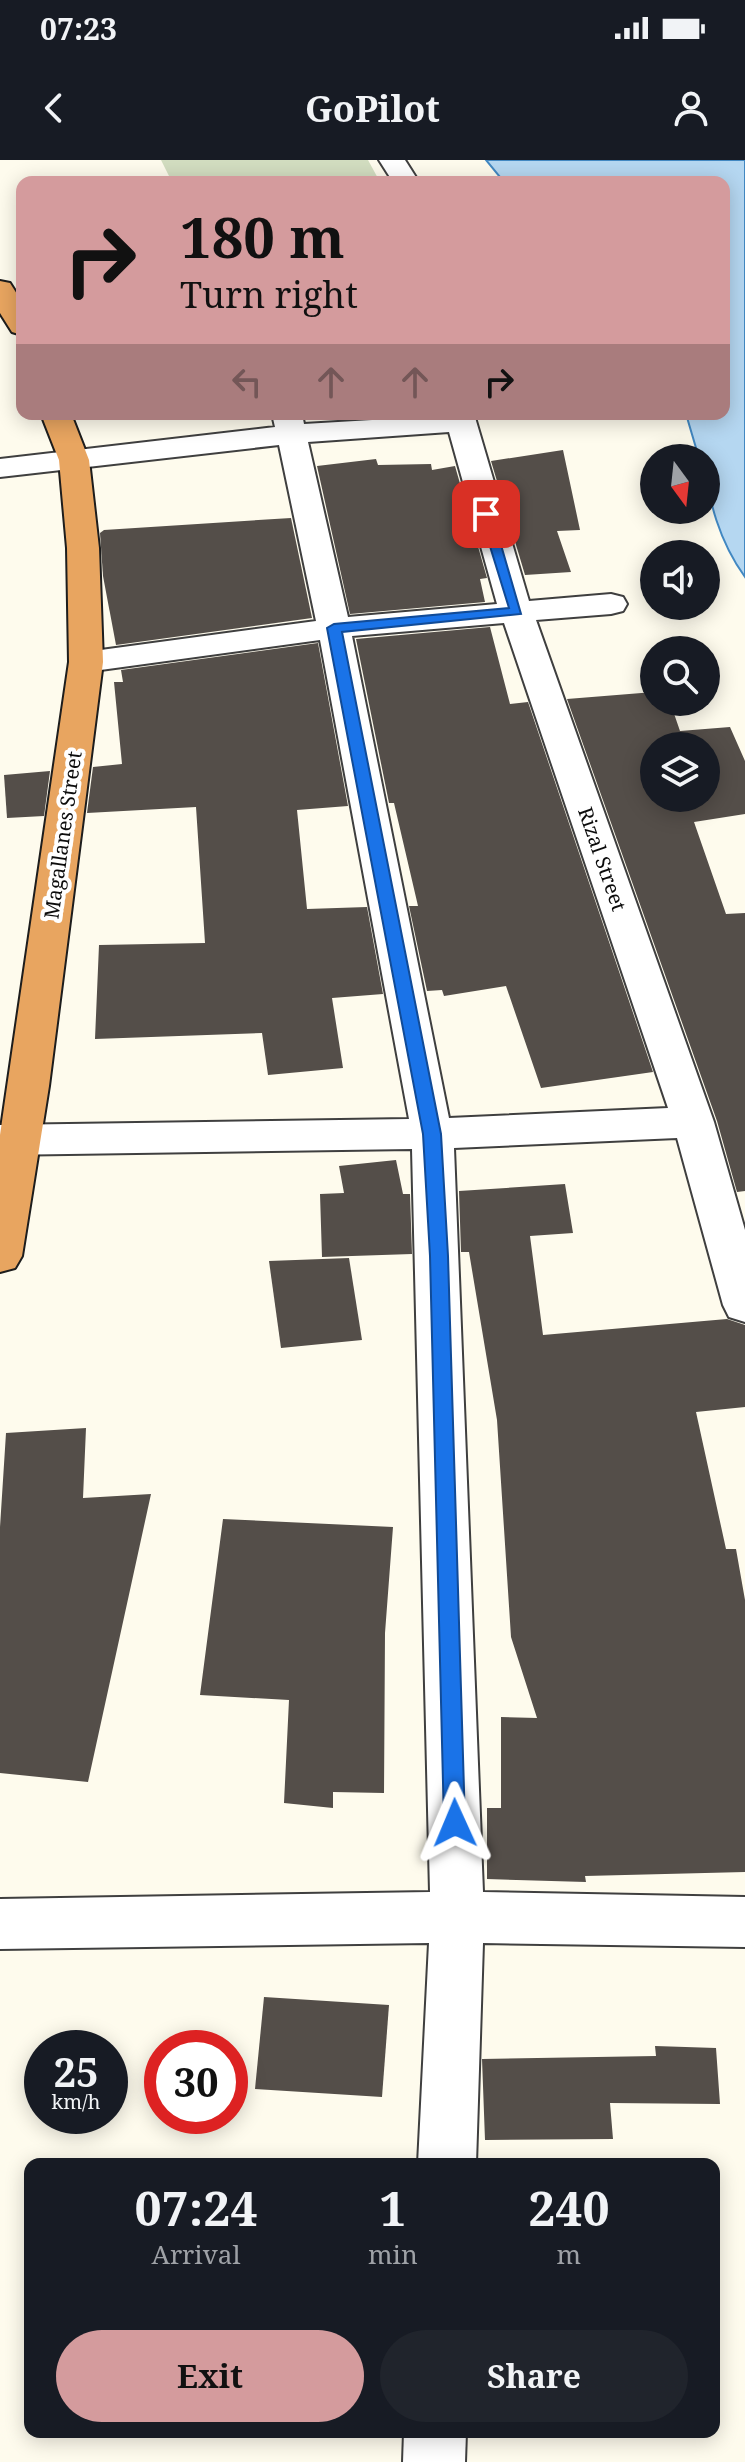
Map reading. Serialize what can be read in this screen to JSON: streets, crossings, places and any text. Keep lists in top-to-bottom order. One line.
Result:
{"streets":{"highway":["Magallanes Street"],"street":["Rizal Street"]},"north":"bottom","page":{"status":"07:23","header":"GoPilot","turn":["180 m","Turn right"],"speed":"25 km/h","limit":"30","eta":["07:24","Arrival","1","min","240","m"],"buttons":["Exit","Share"]}}
